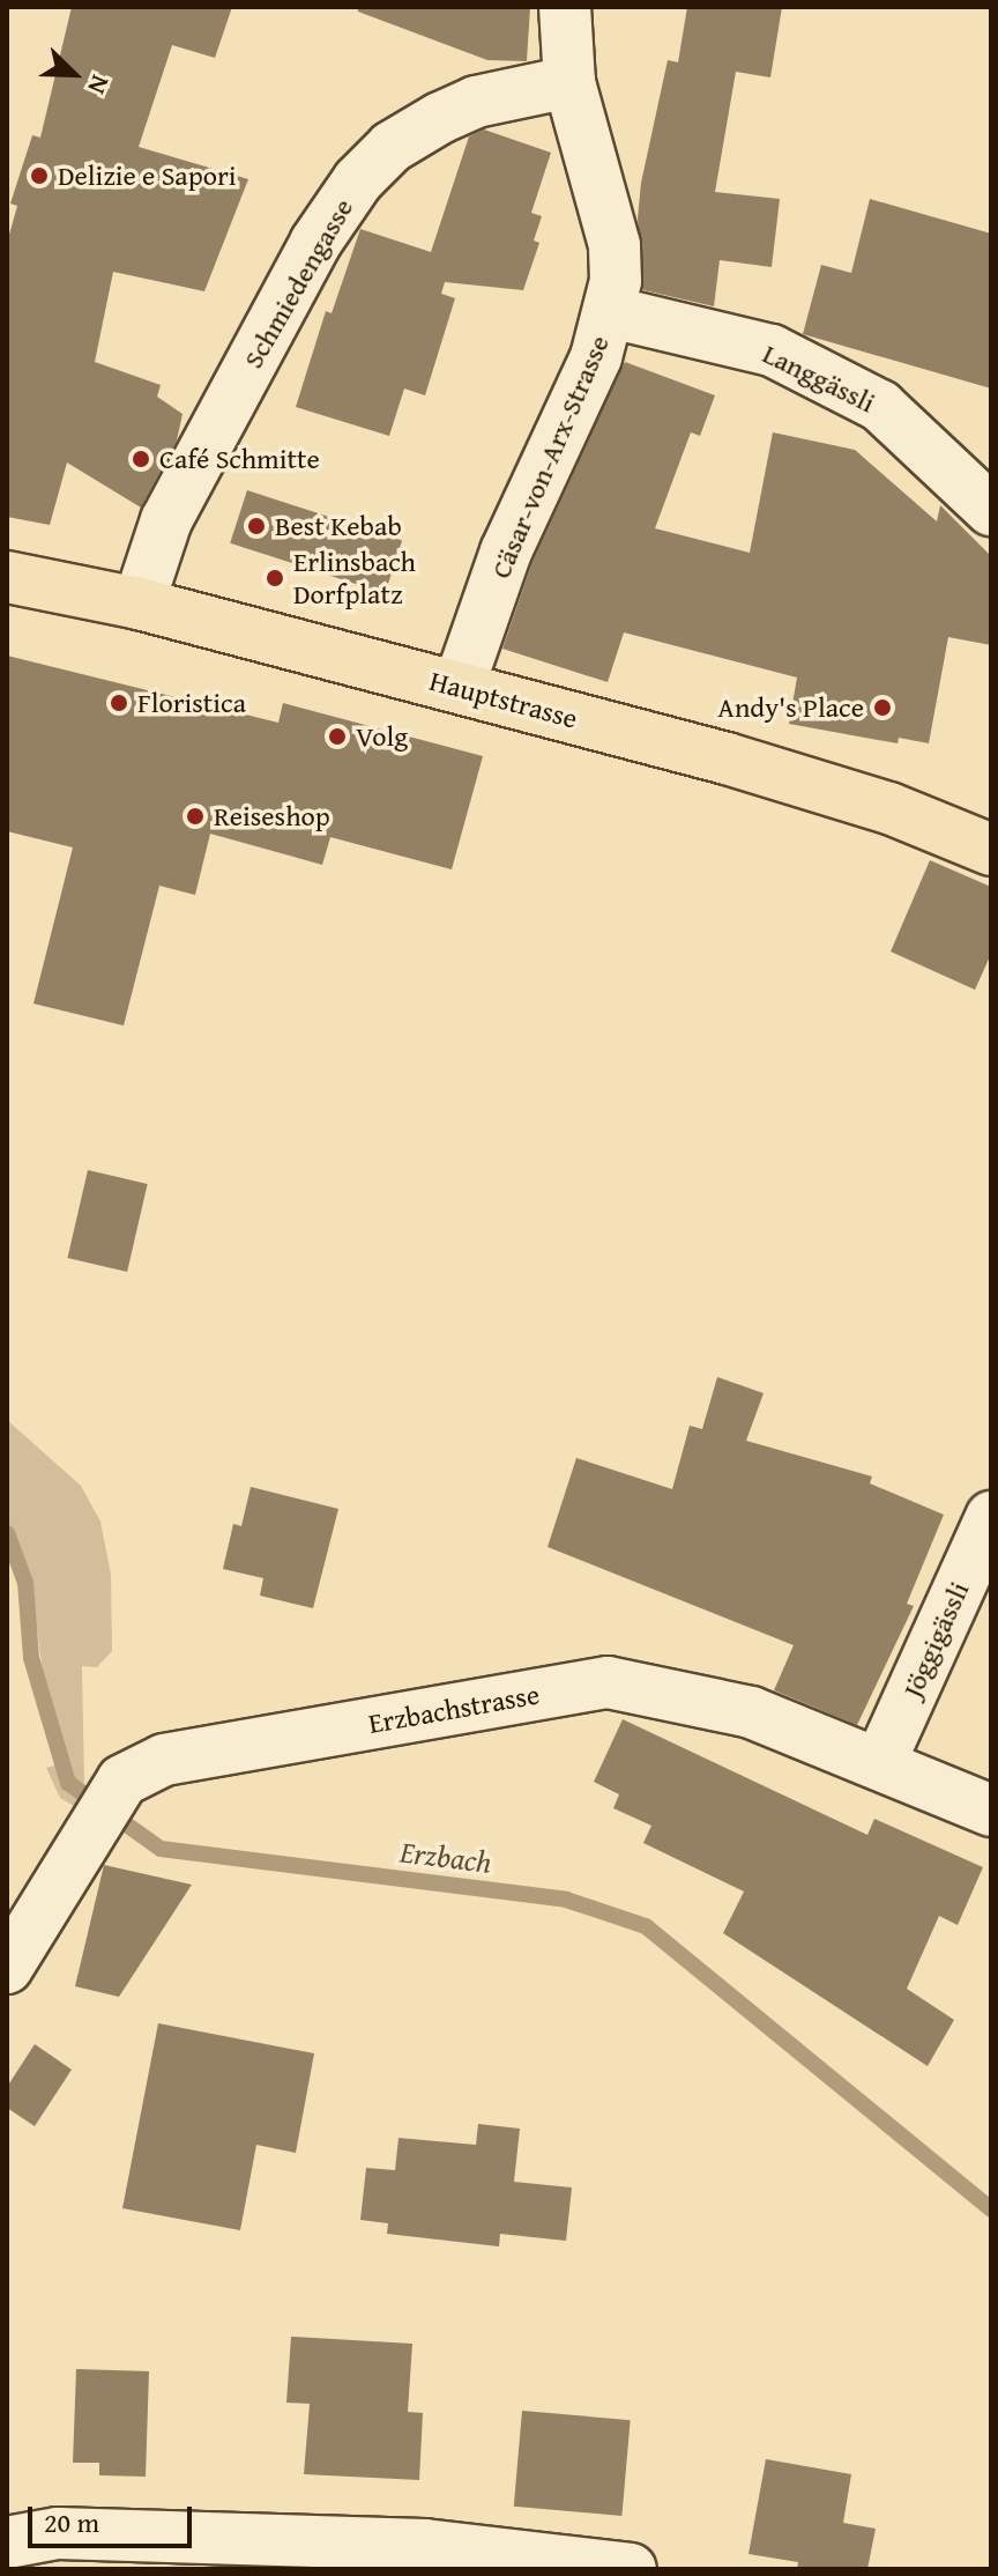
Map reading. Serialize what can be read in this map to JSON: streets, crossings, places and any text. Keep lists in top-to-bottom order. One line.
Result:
{"streets":{"main road":["Hauptstrasse"],"street":["Schmiedengasse","Langgässli","Cäsar-von-Arx-Strasse","Jöggigässli","Erzbachstrasse"]},"crossings":[["Schmiedengasse","Cäsar-von-Arx-Strasse"],["Schmiedengasse","Hauptstrasse"],["Langgässli","Cäsar-von-Arx-Strasse"],["Cäsar-von-Arx-Strasse","Hauptstrasse"],["Jöggigässli","Erzbachstrasse"]],"water":["Erzbach"],"places":["Delizie e Sapori","Café Schmitte","Best Kebab","Erlinsbach Dorfplatz","Floristica","Andy's Place","Volg","Reiseshop"],"scale_bar":"20 m","north":"bottom right"}
